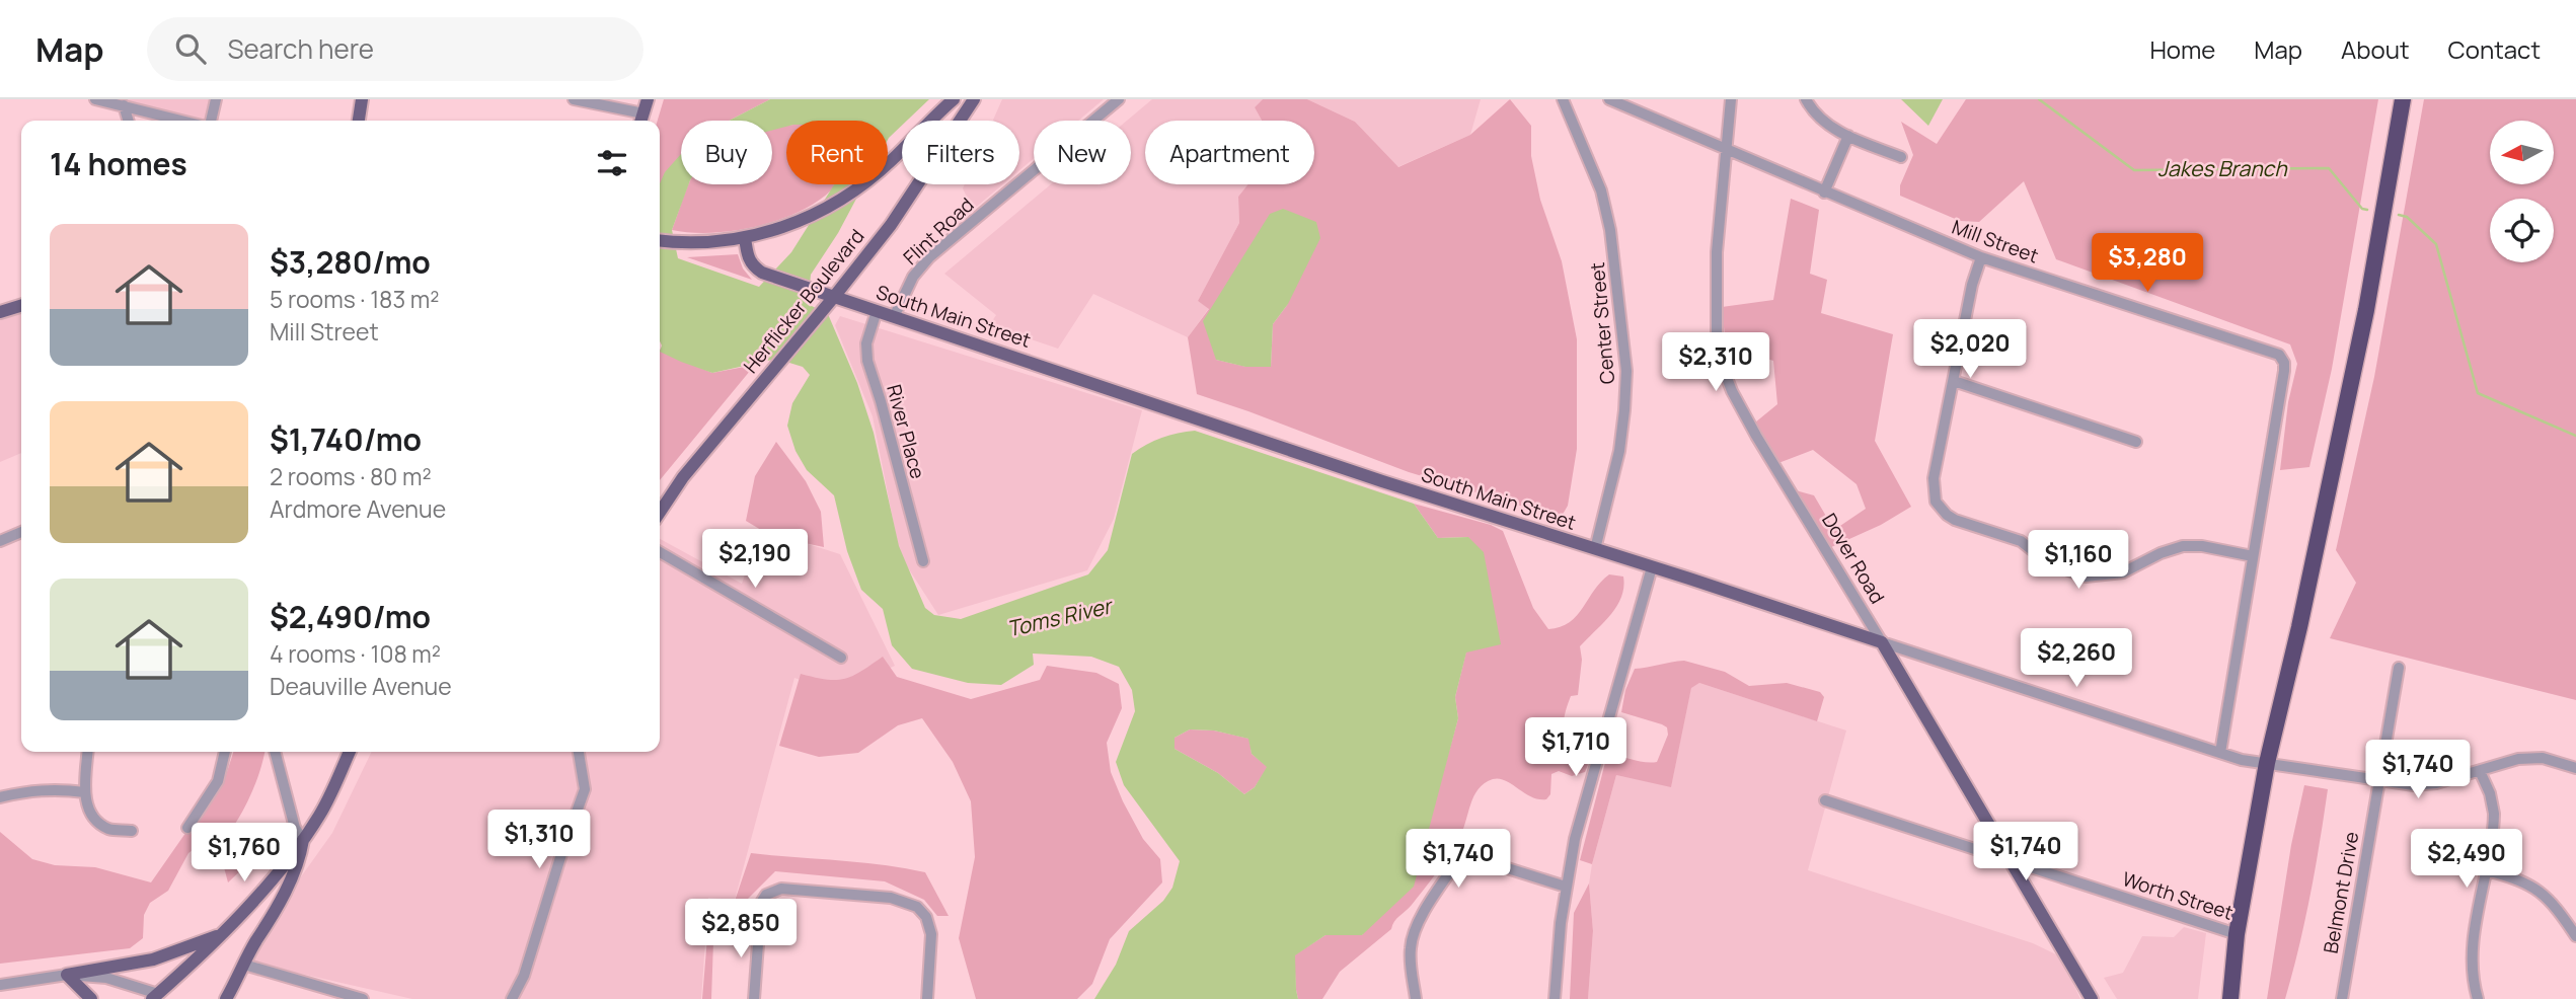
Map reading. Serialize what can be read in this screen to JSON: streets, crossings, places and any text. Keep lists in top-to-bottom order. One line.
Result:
{"streets":{"main road":["Herflicker Boulevard","South Main Street","Dover Road"],"street":["Flint Road","Mill Street","Center Street","River Place","Belmont Drive","Worth Street"]},"crossings":[["Flint Road","South Main Street"],["Mill Street","South Main Street"],["Mill Street","Dover Road"],["Herflicker Boulevard","South Main Street"],["South Main Street","Center Street"],["South Main Street","River Place"],["South Main Street","Dover Road"],["South Main Street","Belmont Drive"],["Dover Road","Worth Street"]],"water":["Jakes Branch","Toms River"],"north":"left","page":{"header":"Map","search":"Search here","nav":["Home","Map","About","Contact"],"chip":["Buy","Rent","Filters","New","Apartment"],"heading":"14 homes","list":[{"name":"$3,280/mo","note":"5 rooms · 183 m² · Mill Street"},{"name":"$1,740/mo","note":"2 rooms · 80 m² · Ardmore Avenue"},{"name":"$2,490/mo","note":"4 rooms · 108 m² · Deauville Avenue"}],"price":["$3,280","$2,020","$2,310","$2,190","$1,160","$2,260","$1,710","$1,740","$1,310","$1,740","$1,760","$1,740","$2,490","$2,850"]}}
